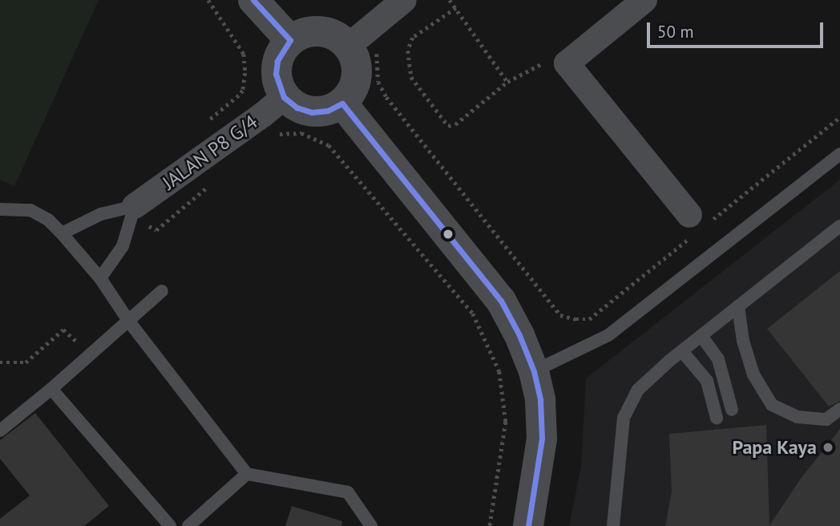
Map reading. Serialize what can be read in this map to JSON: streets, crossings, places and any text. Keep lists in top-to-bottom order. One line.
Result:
{"streets":{"street":["JALAN P8 G/4"]},"places":["Papa Kaya"],"scale_bar":"50 m"}
